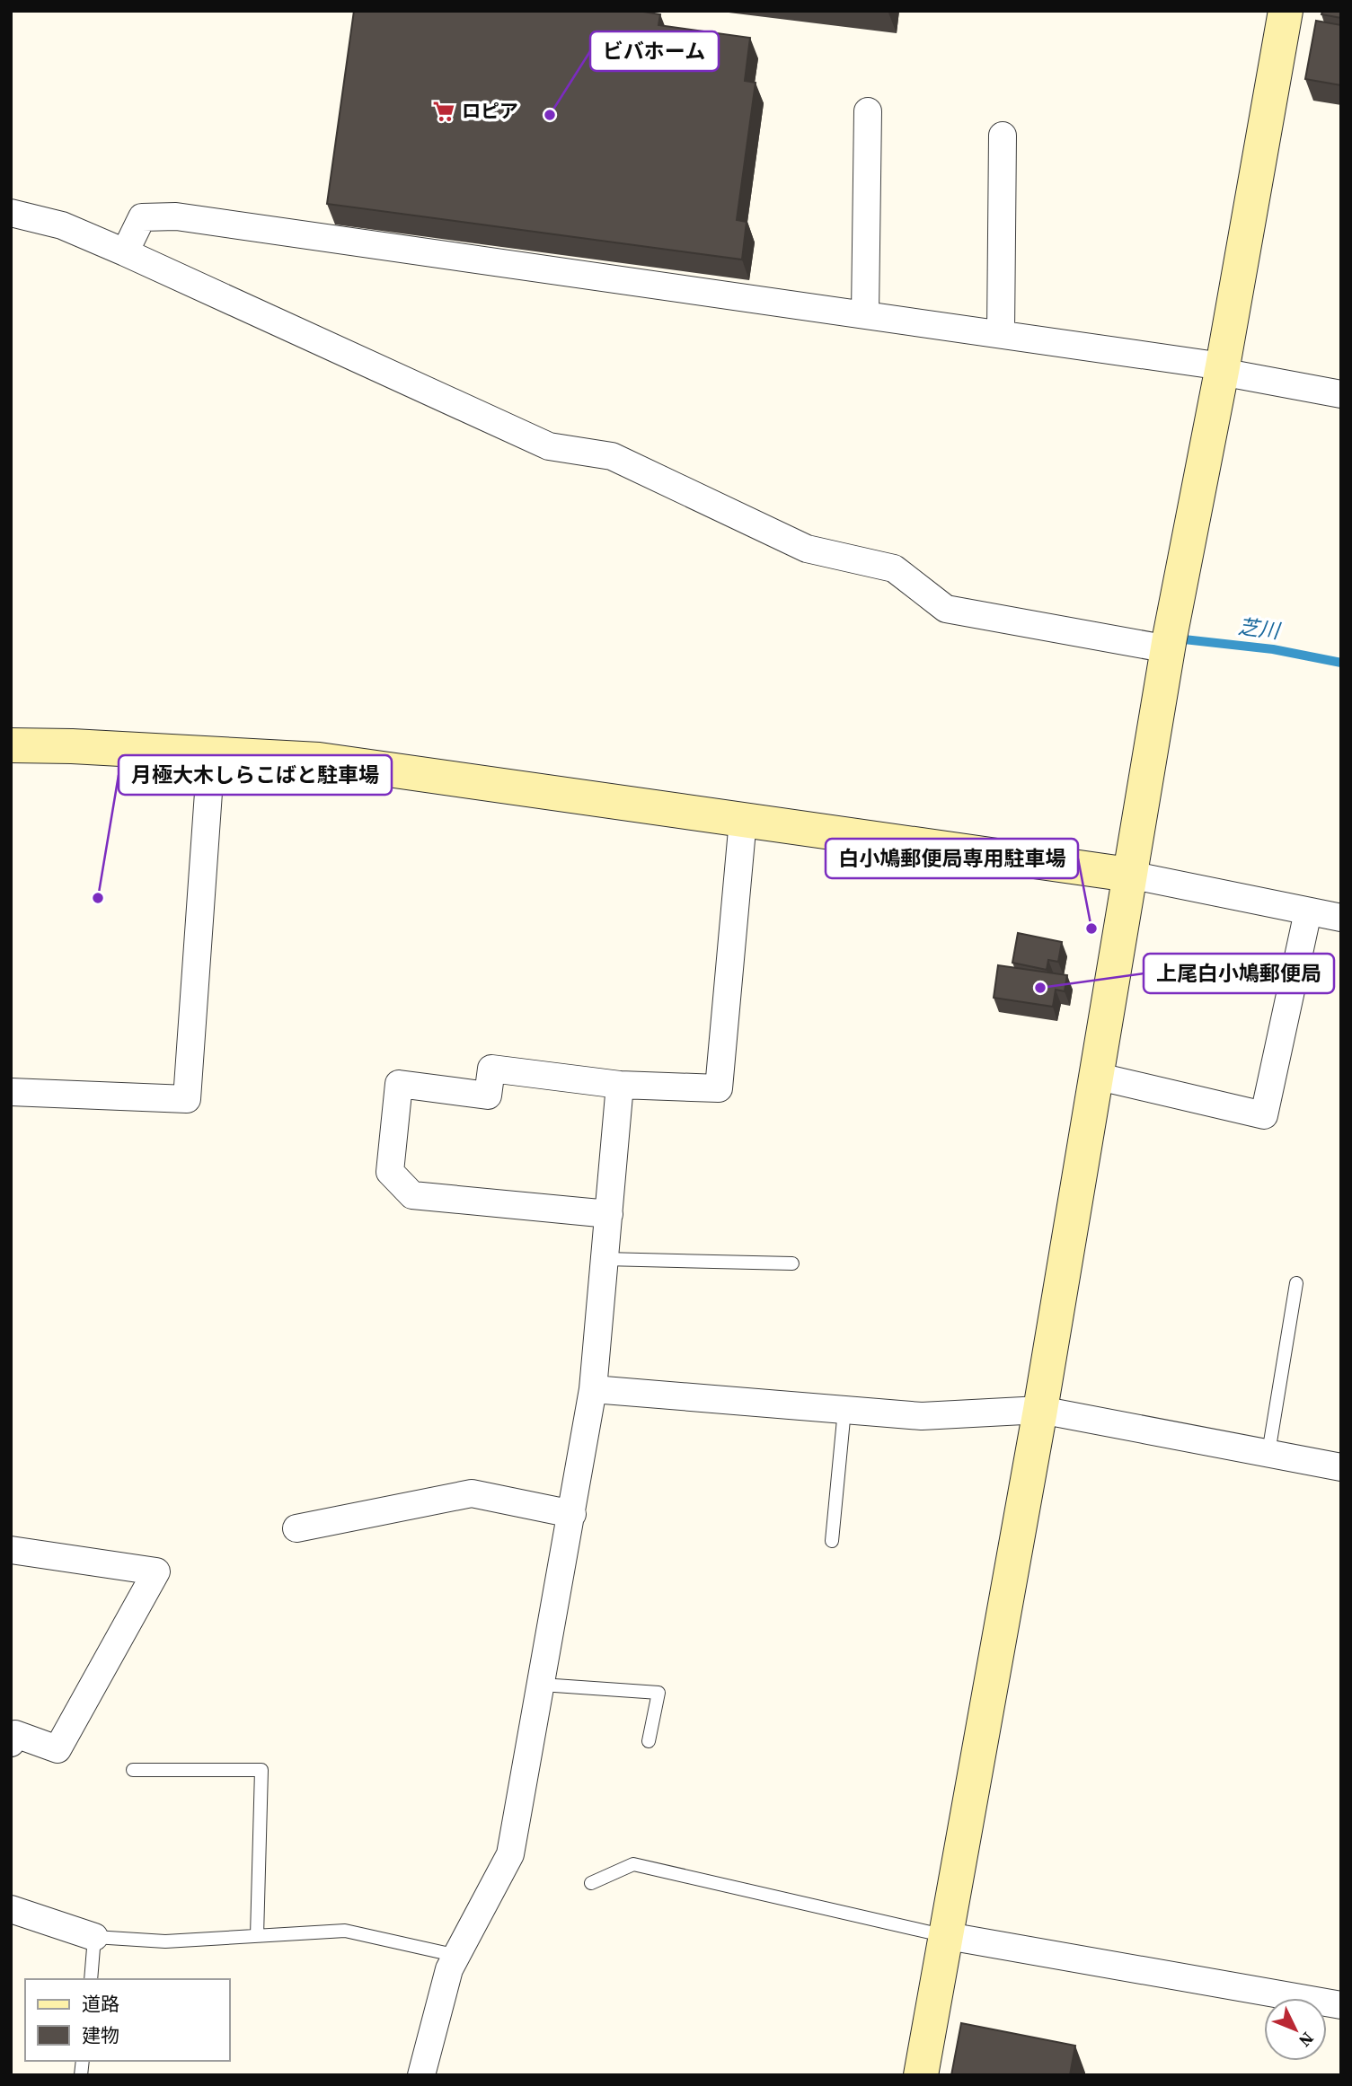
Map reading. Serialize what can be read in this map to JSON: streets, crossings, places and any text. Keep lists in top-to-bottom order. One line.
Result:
{"water":["芝川"],"places":{"supermarket":["ロピア"],"other":["ビバホーム","月極大木しらこばと駐車場","白小鳩郵便局専用駐車場","上尾白小鳩郵便局"]},"legend":["道路","建物"],"north":"bottom right"}
